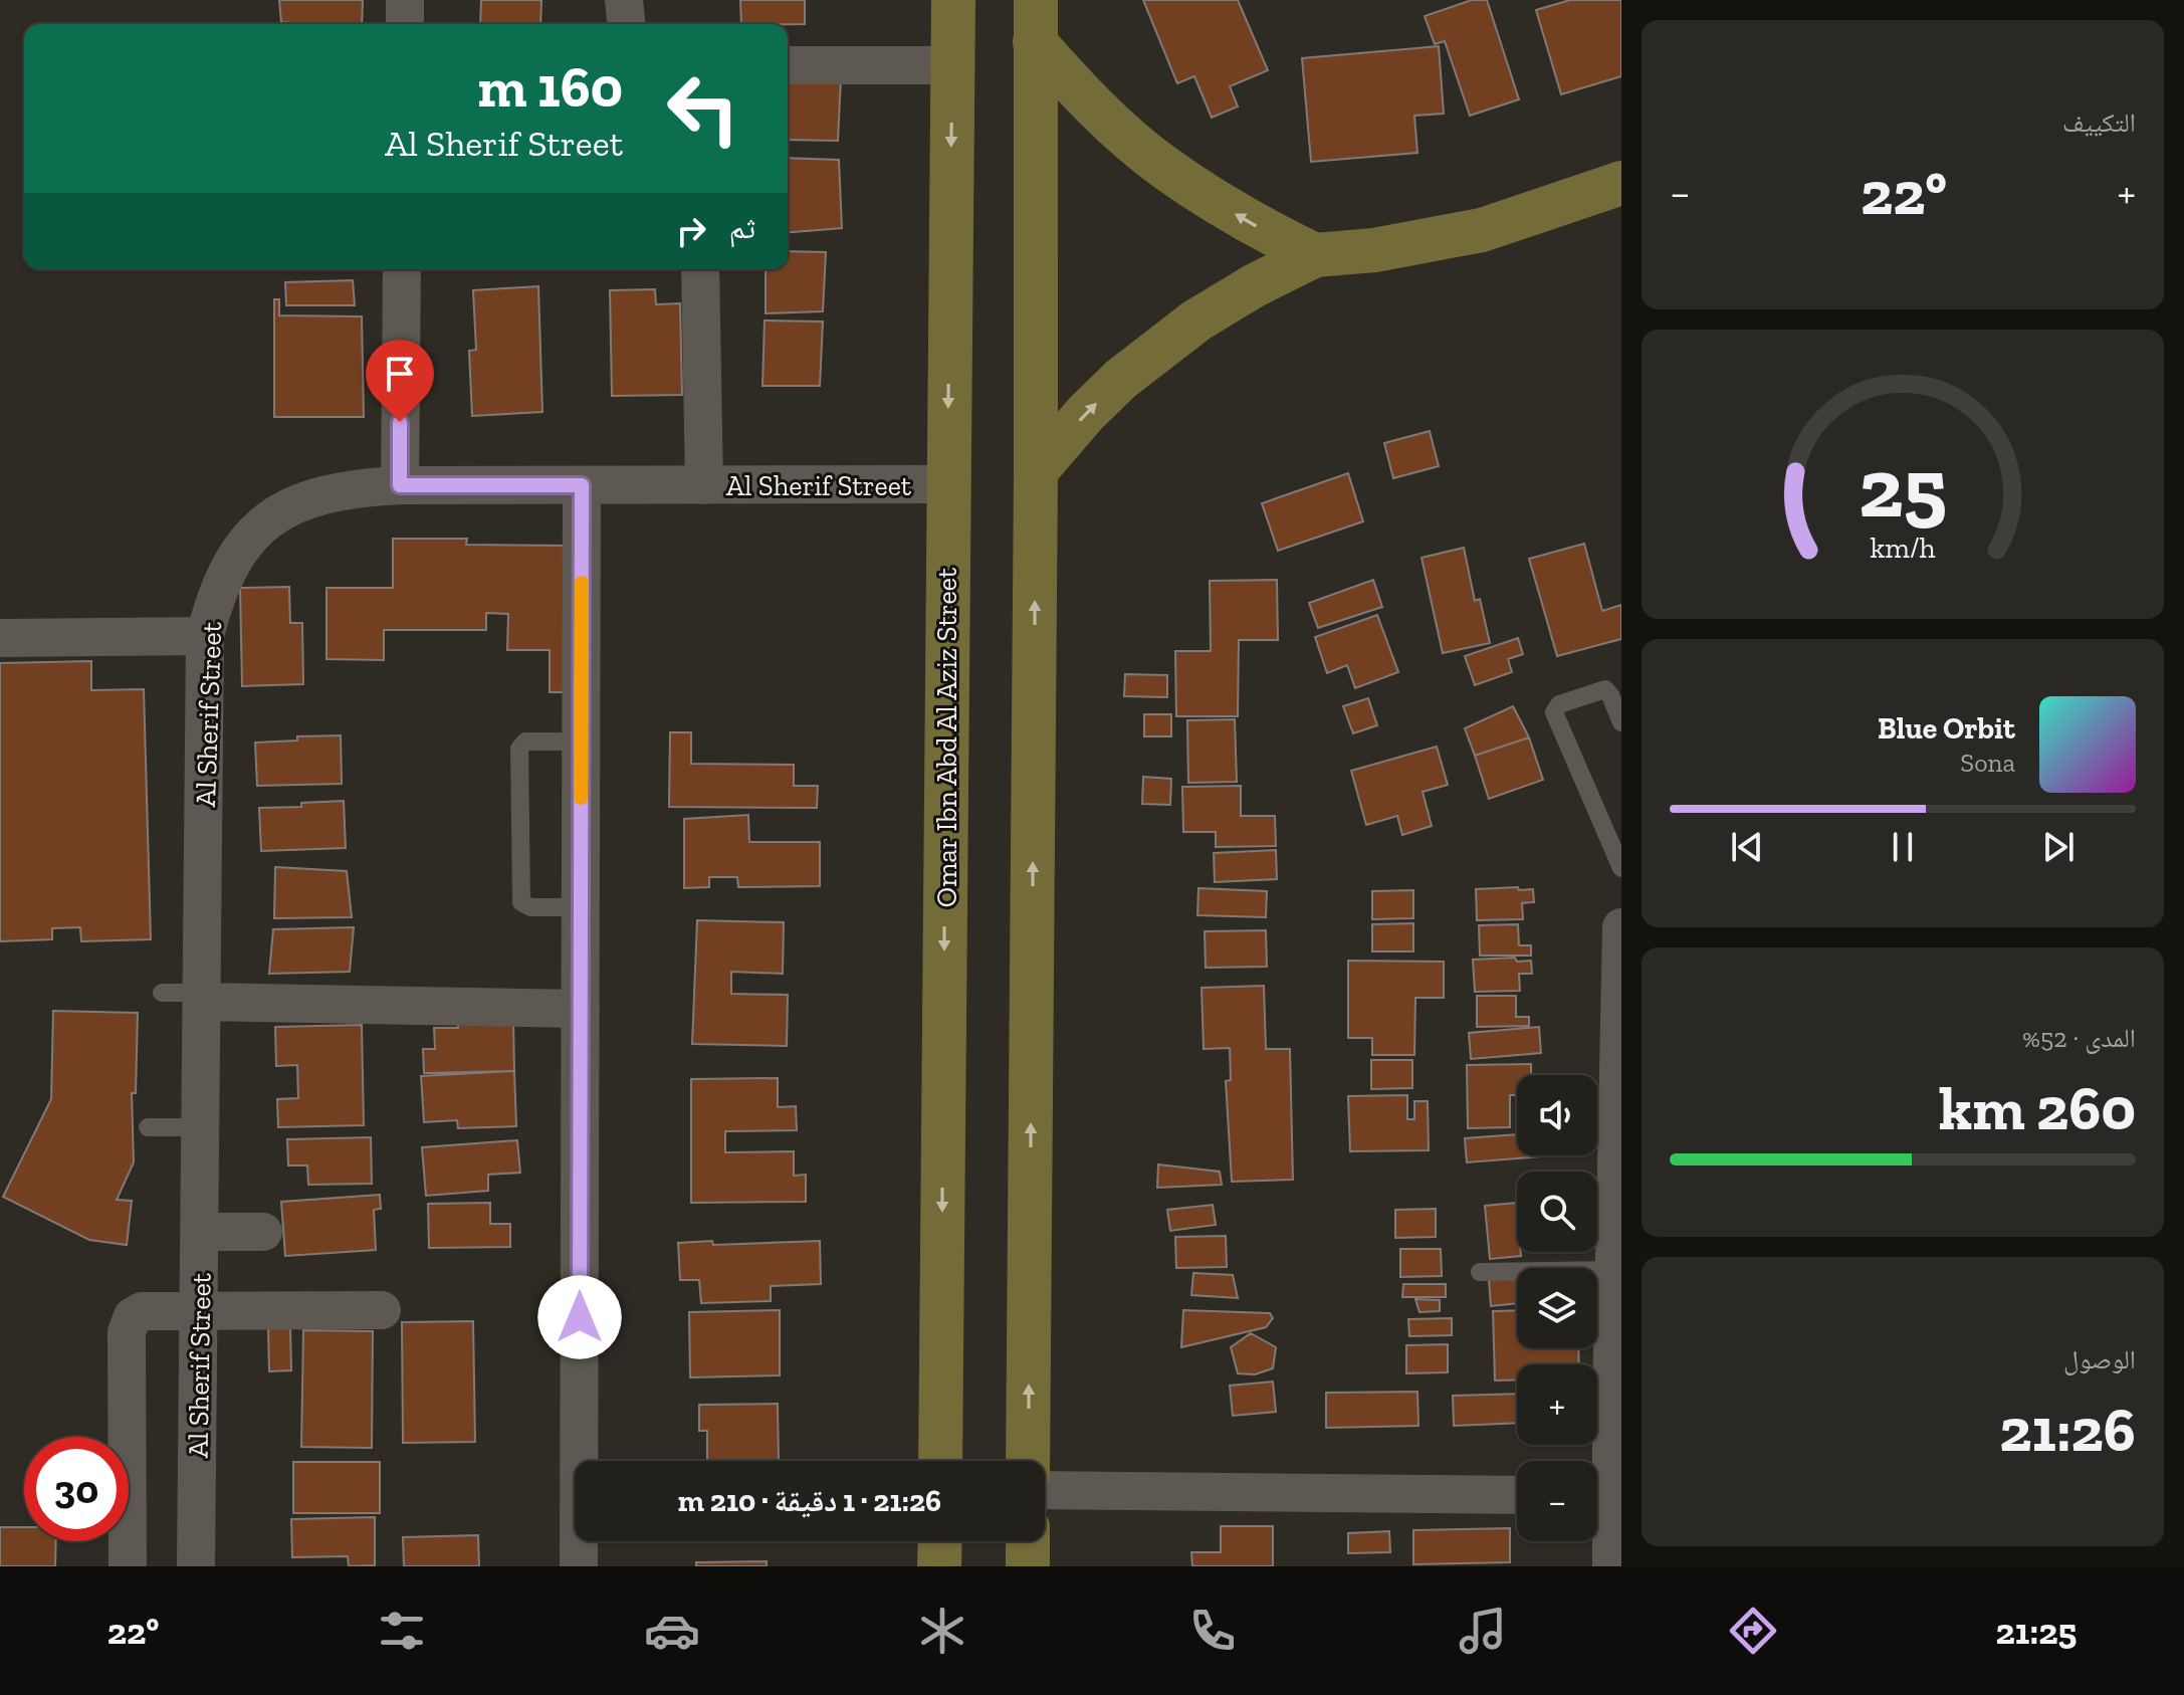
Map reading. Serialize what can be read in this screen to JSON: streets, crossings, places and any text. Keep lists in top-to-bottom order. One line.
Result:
{"streets":{"street":["Al Sherif Street","Omar Ibn Abd Al Aziz Street"]},"crossings":[["Al Sherif Street","Omar Ibn Abd Al Aziz Street"]],"page":{"tile":["التكييف",["المدى · 52%","260 km"],["الوصول","21:26"]],"turn":["160 m","Al Sherif Street"],"heat":["−","22°","+"],"then":"ثم","song":["Blue Orbit","Sona"],"map_buttons":["+","−"],"limit":"30","trip":"21:26 · 1 دقيقة · 210 m","tabs":["21:25","22°"],"gauge":["25","km/h"]}}
